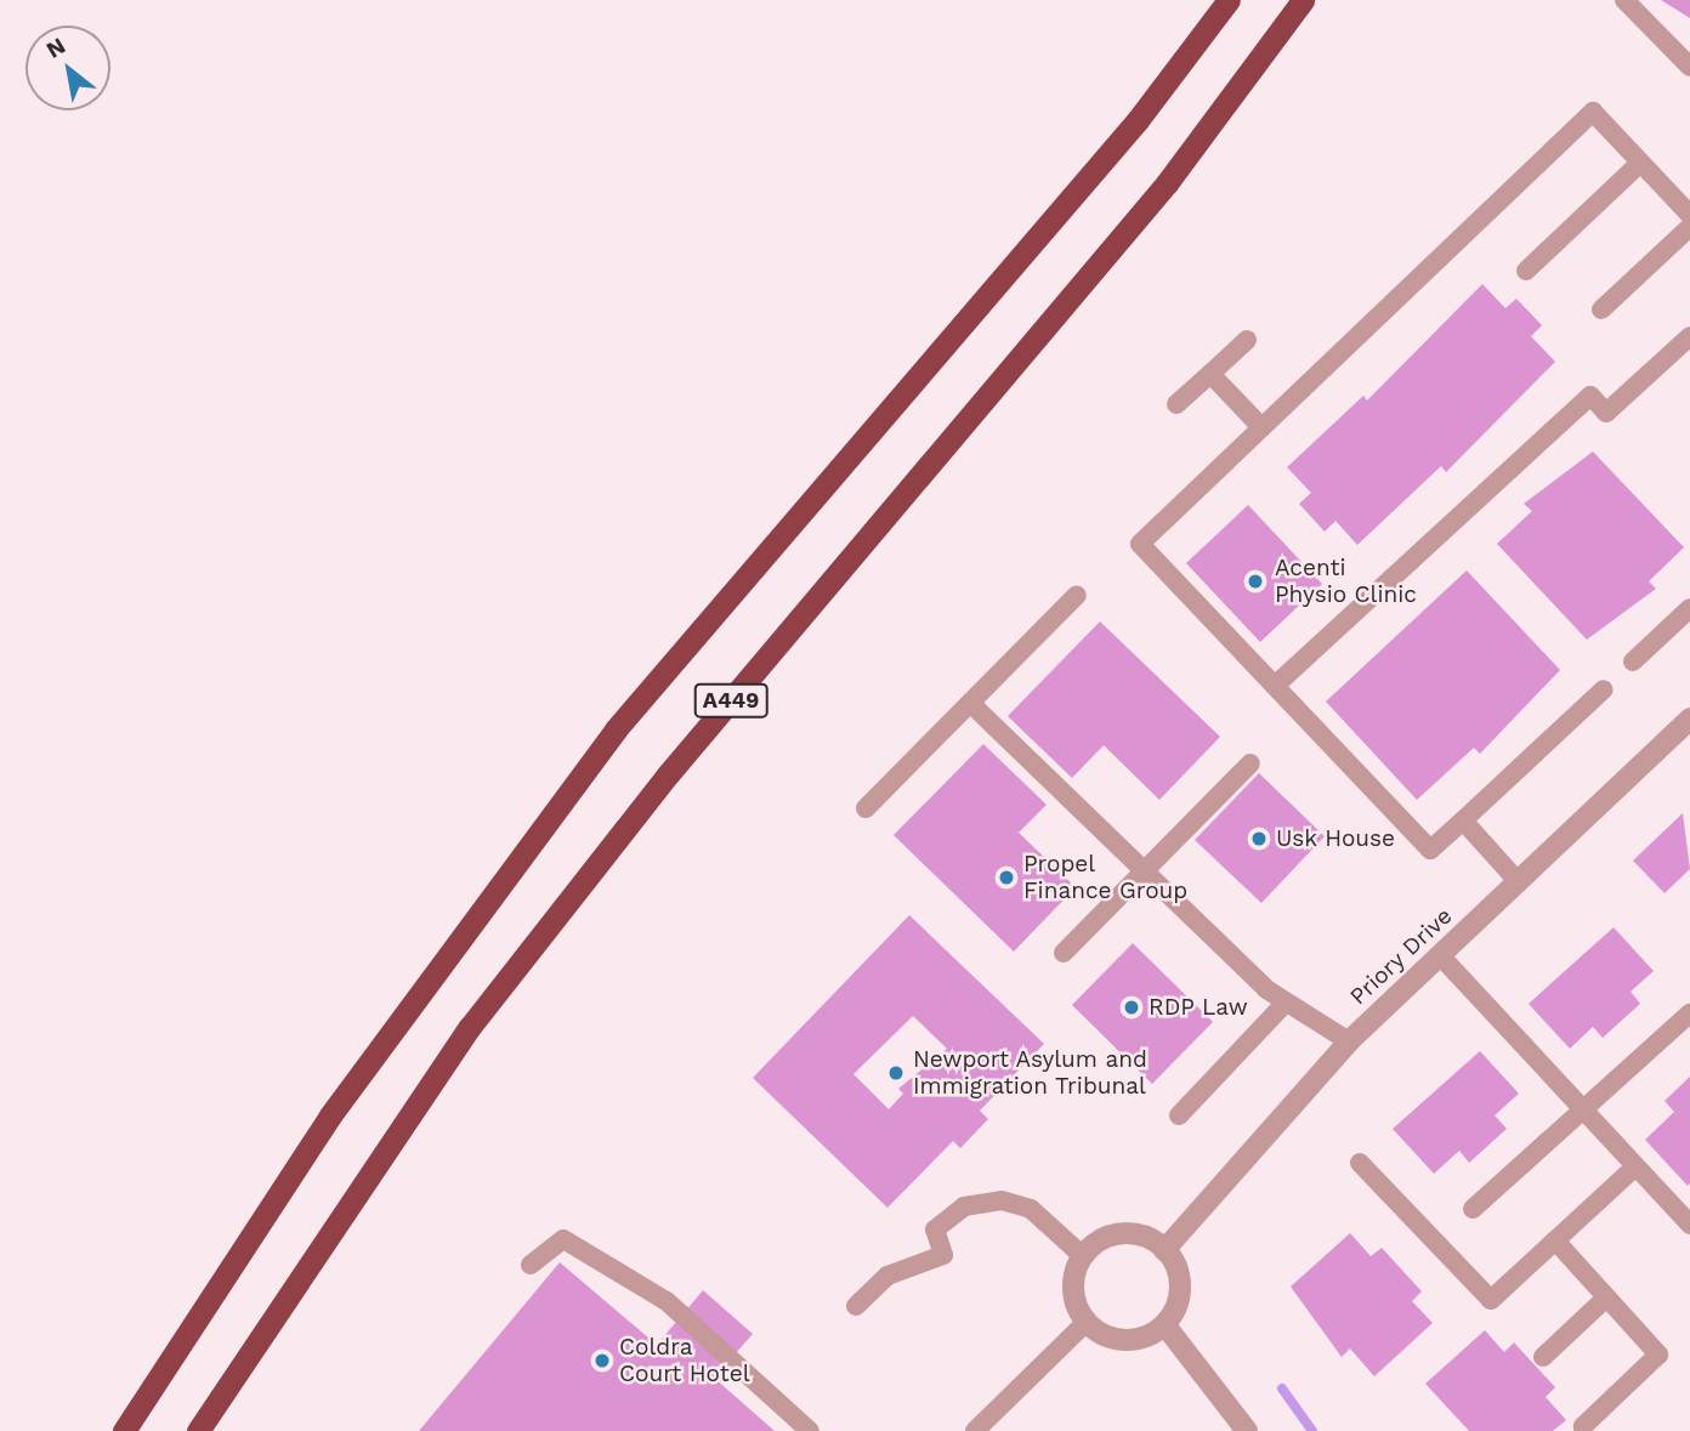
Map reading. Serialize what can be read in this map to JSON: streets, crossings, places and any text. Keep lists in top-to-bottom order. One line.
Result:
{"streets":{"highway":["A449"],"street":["Priory Drive"]},"places":["Acenti Physio Clinic","Usk House","Propel Finance Group","RDP Law","Newport Asylum and Immigration Tribunal","Coldra Court Hotel"],"north":"top left"}
